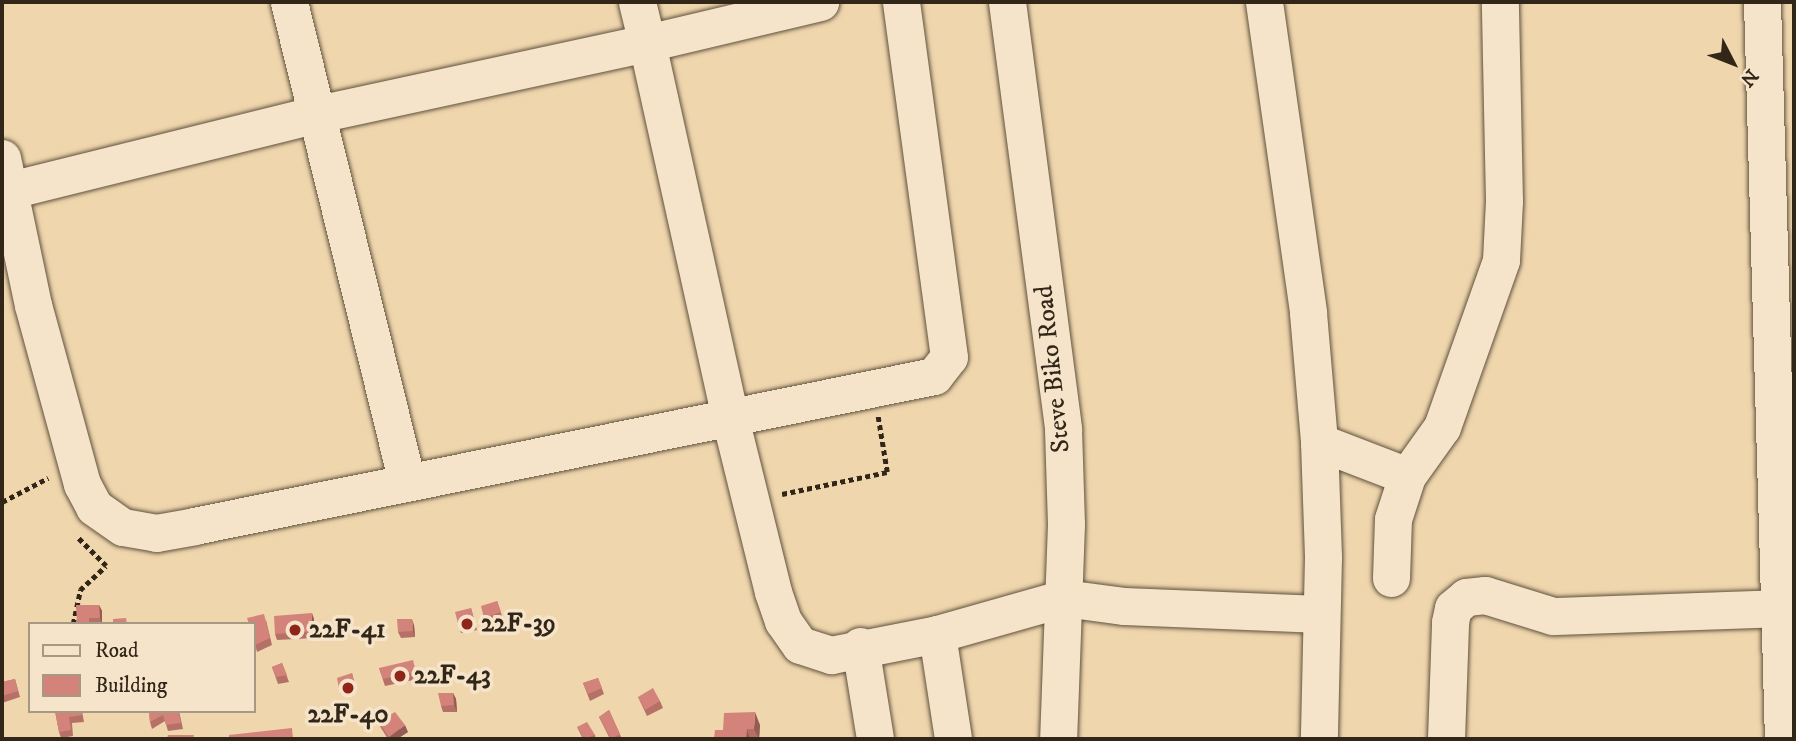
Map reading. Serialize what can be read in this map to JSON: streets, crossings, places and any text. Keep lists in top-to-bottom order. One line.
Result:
{"streets":{"street":["Steve Biko Road"]},"places":["22F-39","22F-41","22F-43","22F-40"],"legend":["Road","Building"],"north":"bottom right"}
